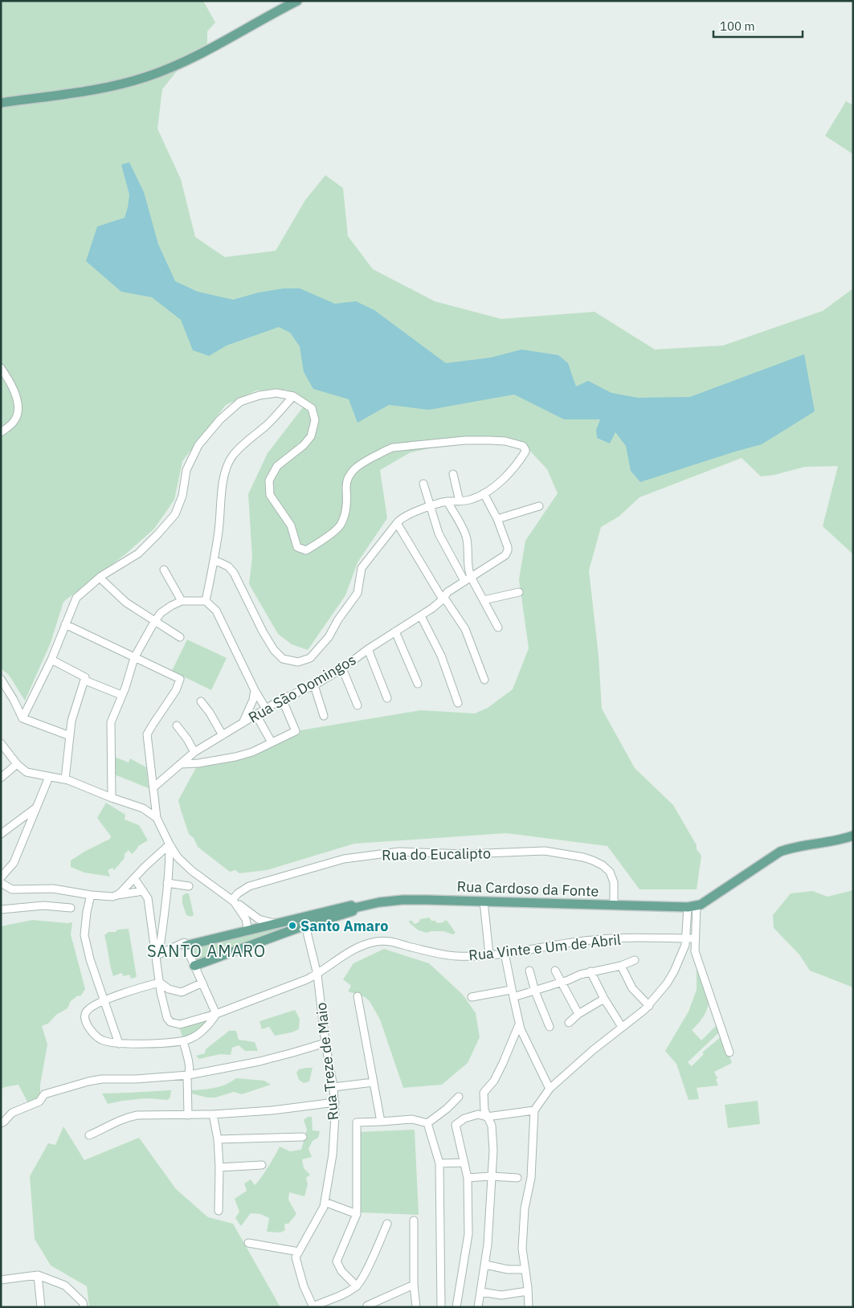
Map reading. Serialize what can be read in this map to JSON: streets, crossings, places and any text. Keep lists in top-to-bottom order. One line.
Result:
{"streets":{"main road":["Rua Cardoso da Fonte"],"street":["Rua São Domingos","Rua do Eucalipto","Rua Vinte e Um de Abril","Rua Treze de Maio"]},"crossings":[["Rua do Eucalipto","Rua Cardoso da Fonte"],["Rua Cardoso da Fonte","Rua Treze de Maio"],["Rua Vinte e Um de Abril","Rua Treze de Maio"]],"districts":["SANTO AMARO"],"places":["Santo Amaro"],"scale_bar":"100 m"}
